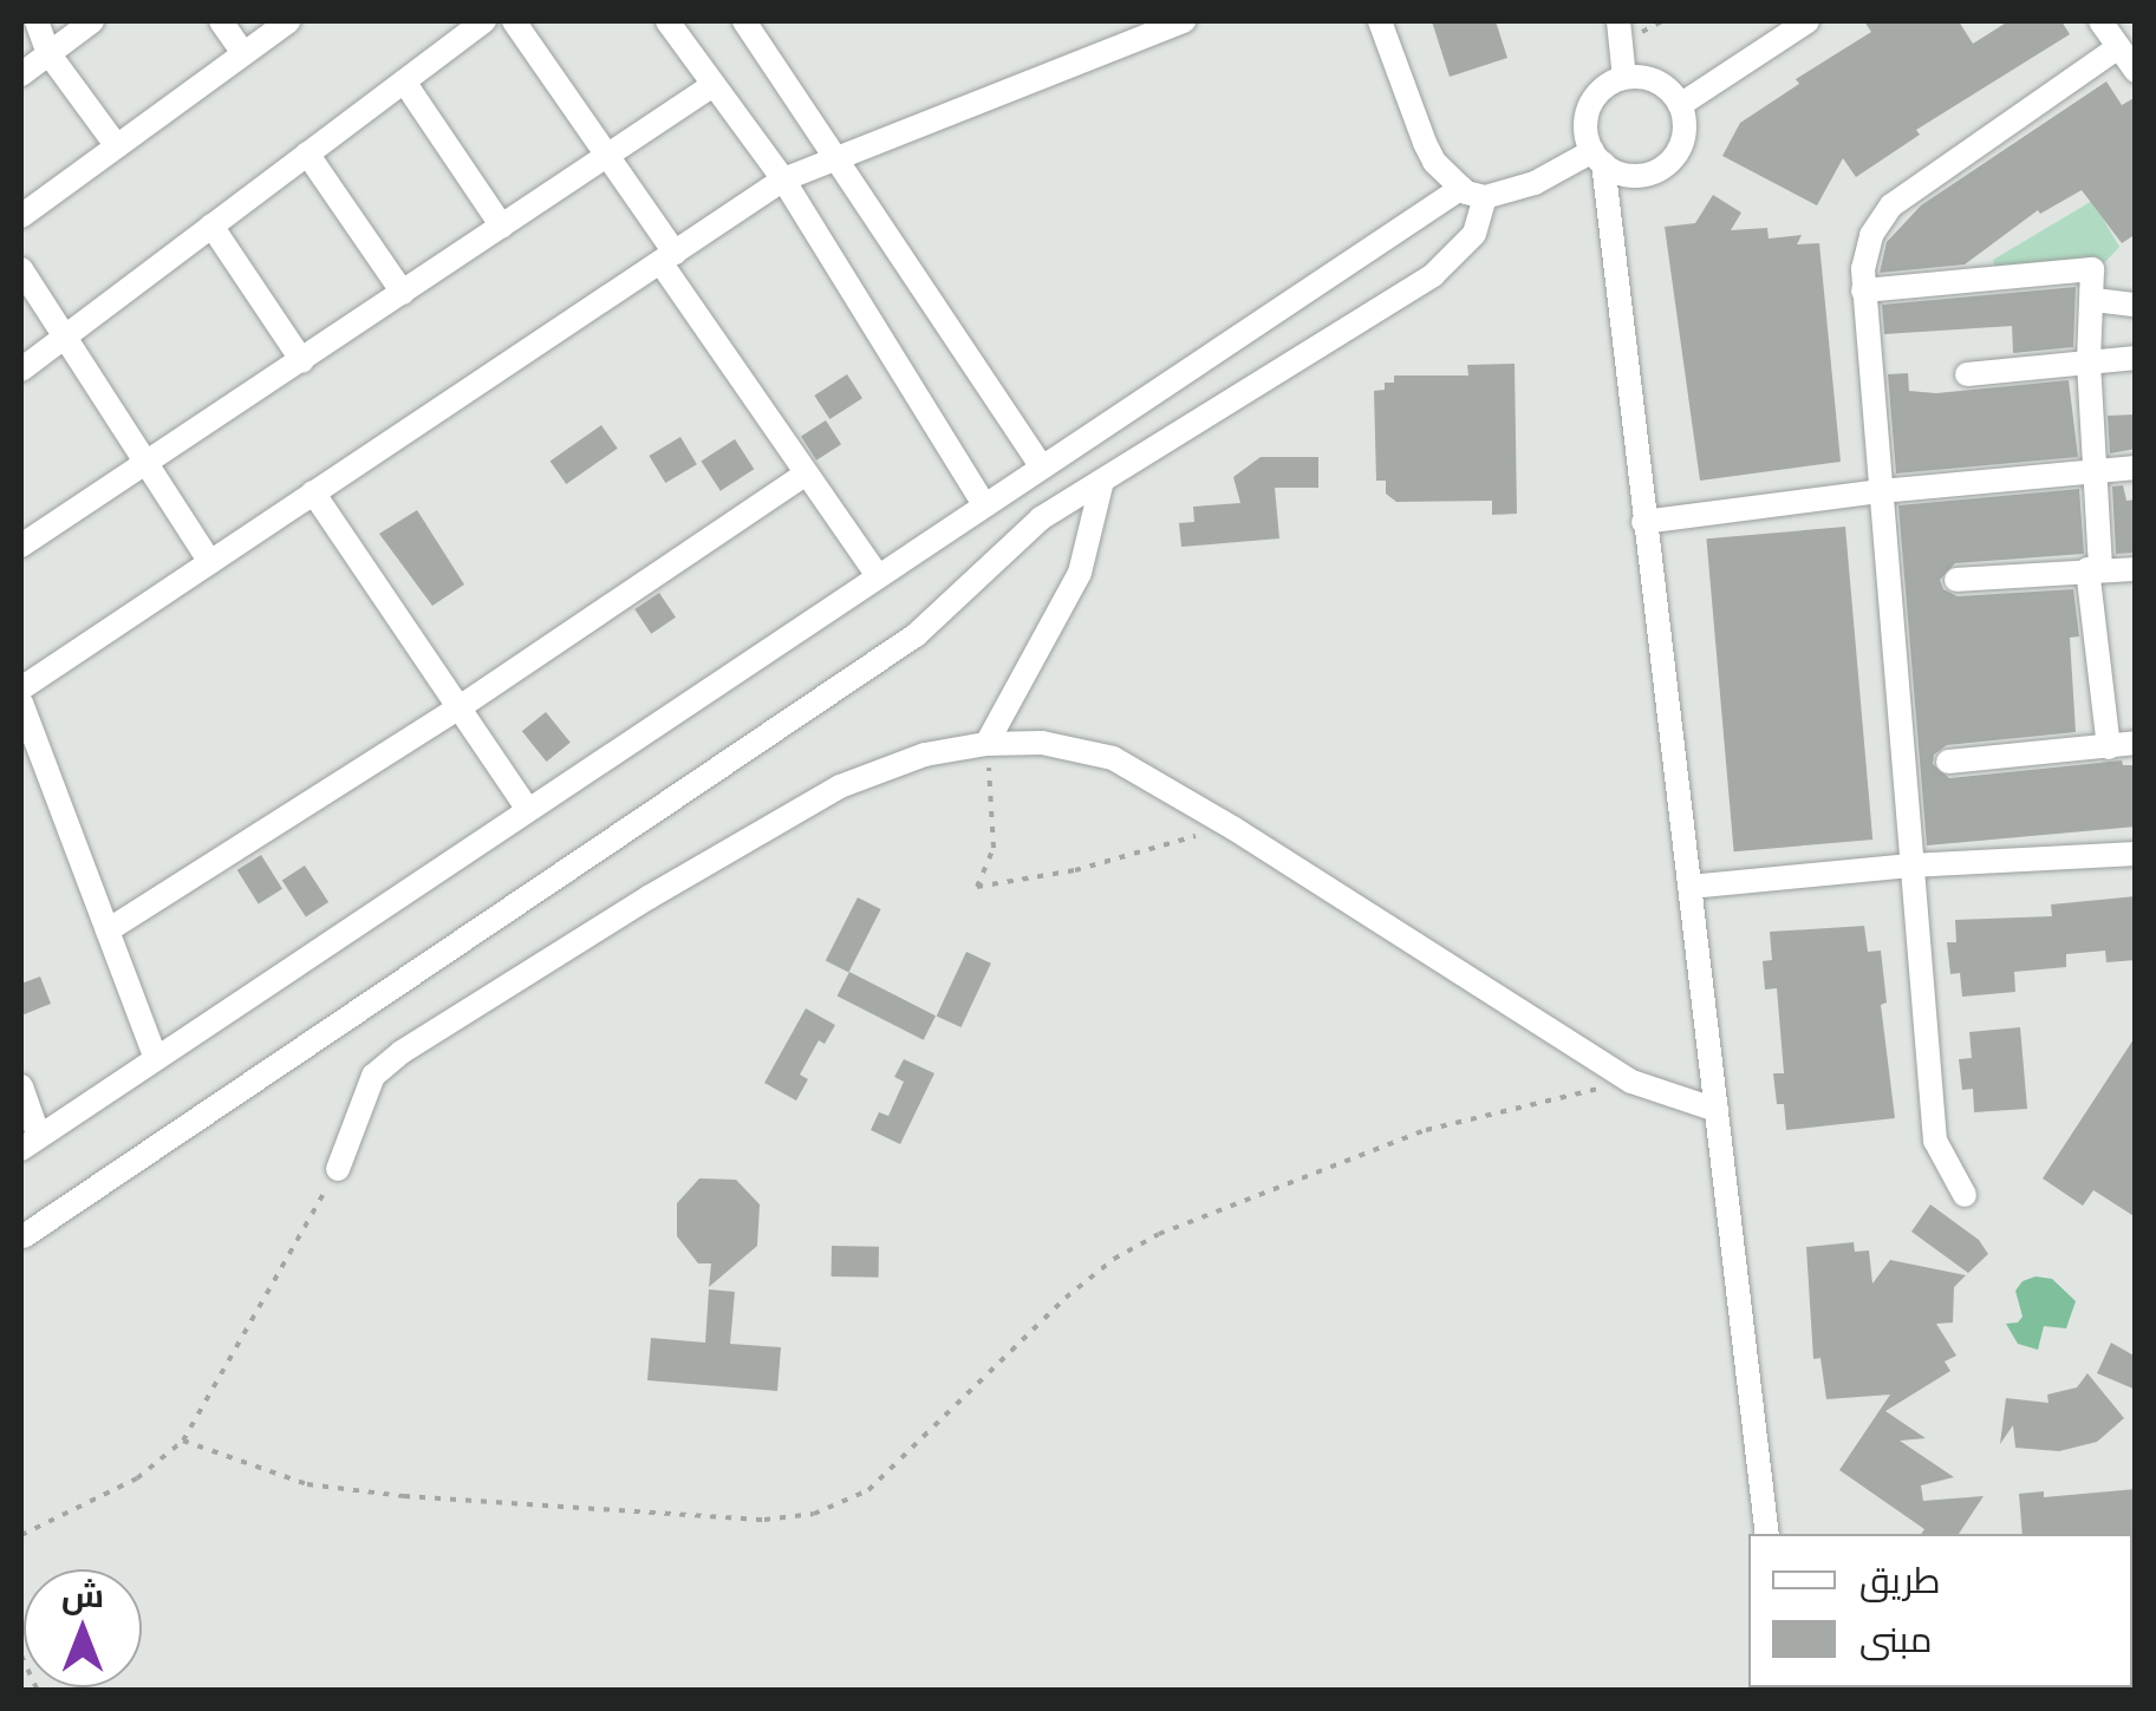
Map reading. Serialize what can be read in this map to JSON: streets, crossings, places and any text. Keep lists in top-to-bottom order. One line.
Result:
{"legend":["طريق","مبنى"],"north":"top"}
